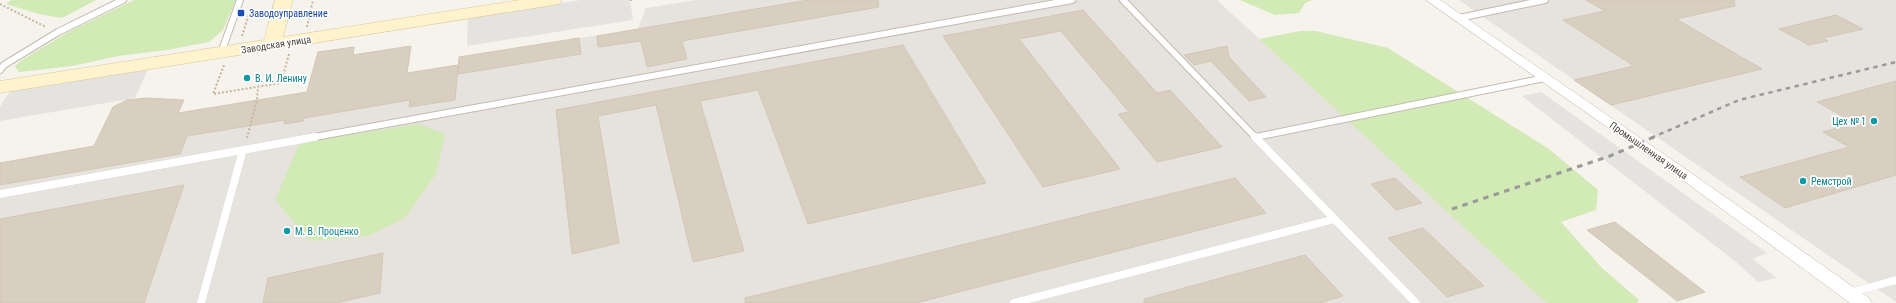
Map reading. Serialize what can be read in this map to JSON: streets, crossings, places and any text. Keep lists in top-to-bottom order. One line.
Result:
{"streets":{"main road":["Заводская улица"],"street":["Промышленная улица"]},"places":{"transit":["Заводоуправление"],"other":["В. И. Ленину","Цех № 1","Ремстрой","М. В. Проценко"]}}
